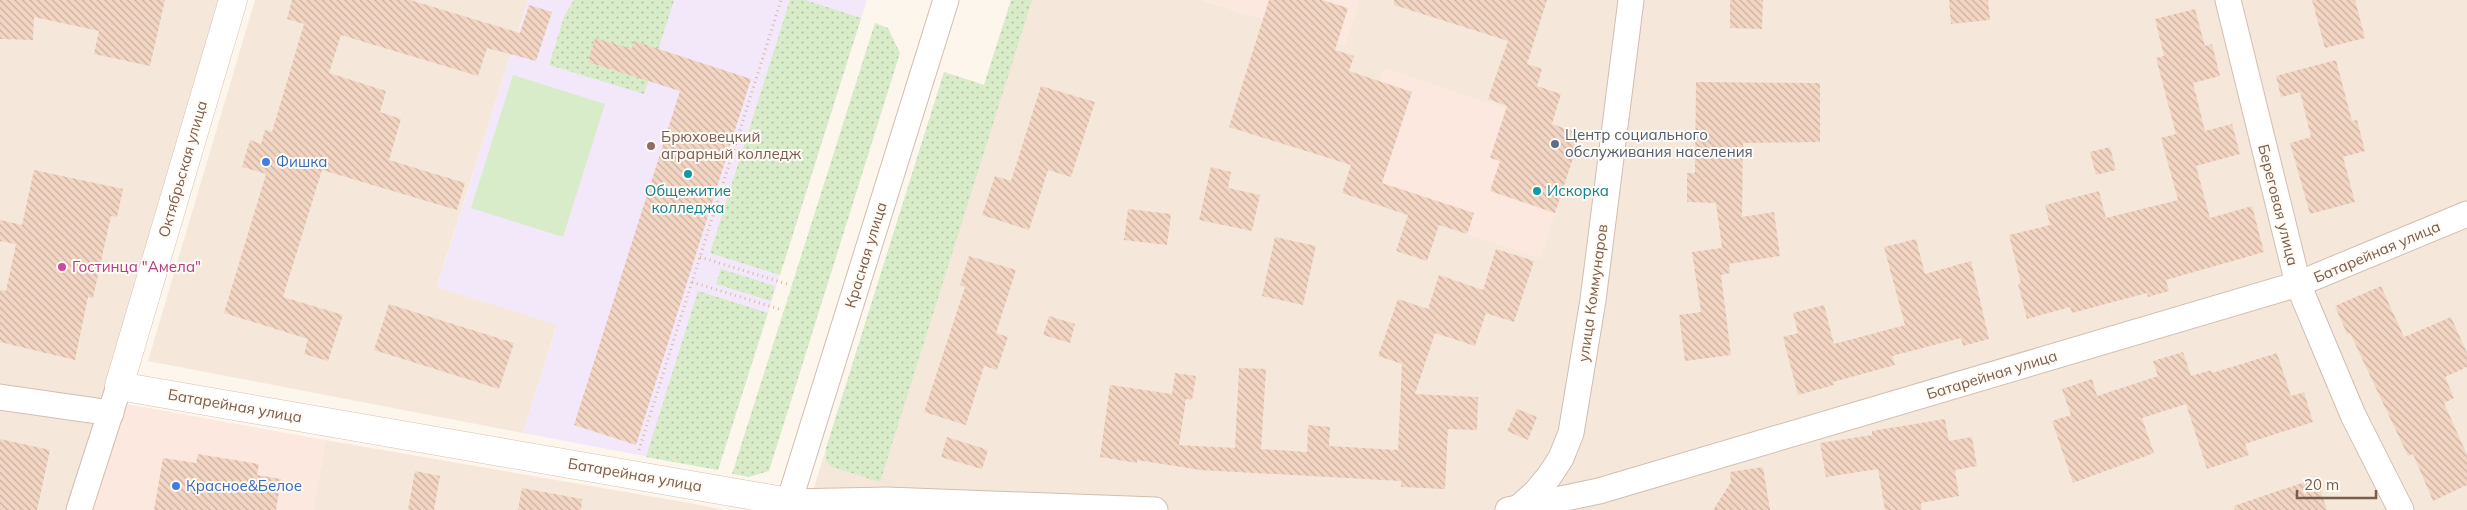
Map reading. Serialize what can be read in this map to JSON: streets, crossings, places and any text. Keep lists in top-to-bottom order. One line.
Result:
{"streets":{"street":["Октябрьская улица","Береговая улица","Батарейная улица","Красная улица","улица Коммунаров"]},"crossings":[["Октябрьская улица","Батарейная улица"],["Береговая улица","Батарейная улица"],["Батарейная улица","Красная улица"],["Батарейная улица","улица Коммунаров"]],"places":["Центр социального обслуживания населения","Брюховецкий аграрный колледж","Фишка","Общежитие колледжа","Искорка","Гостинца \"Амела\"","Красное&Белое"],"scale_bar":"20 m"}
